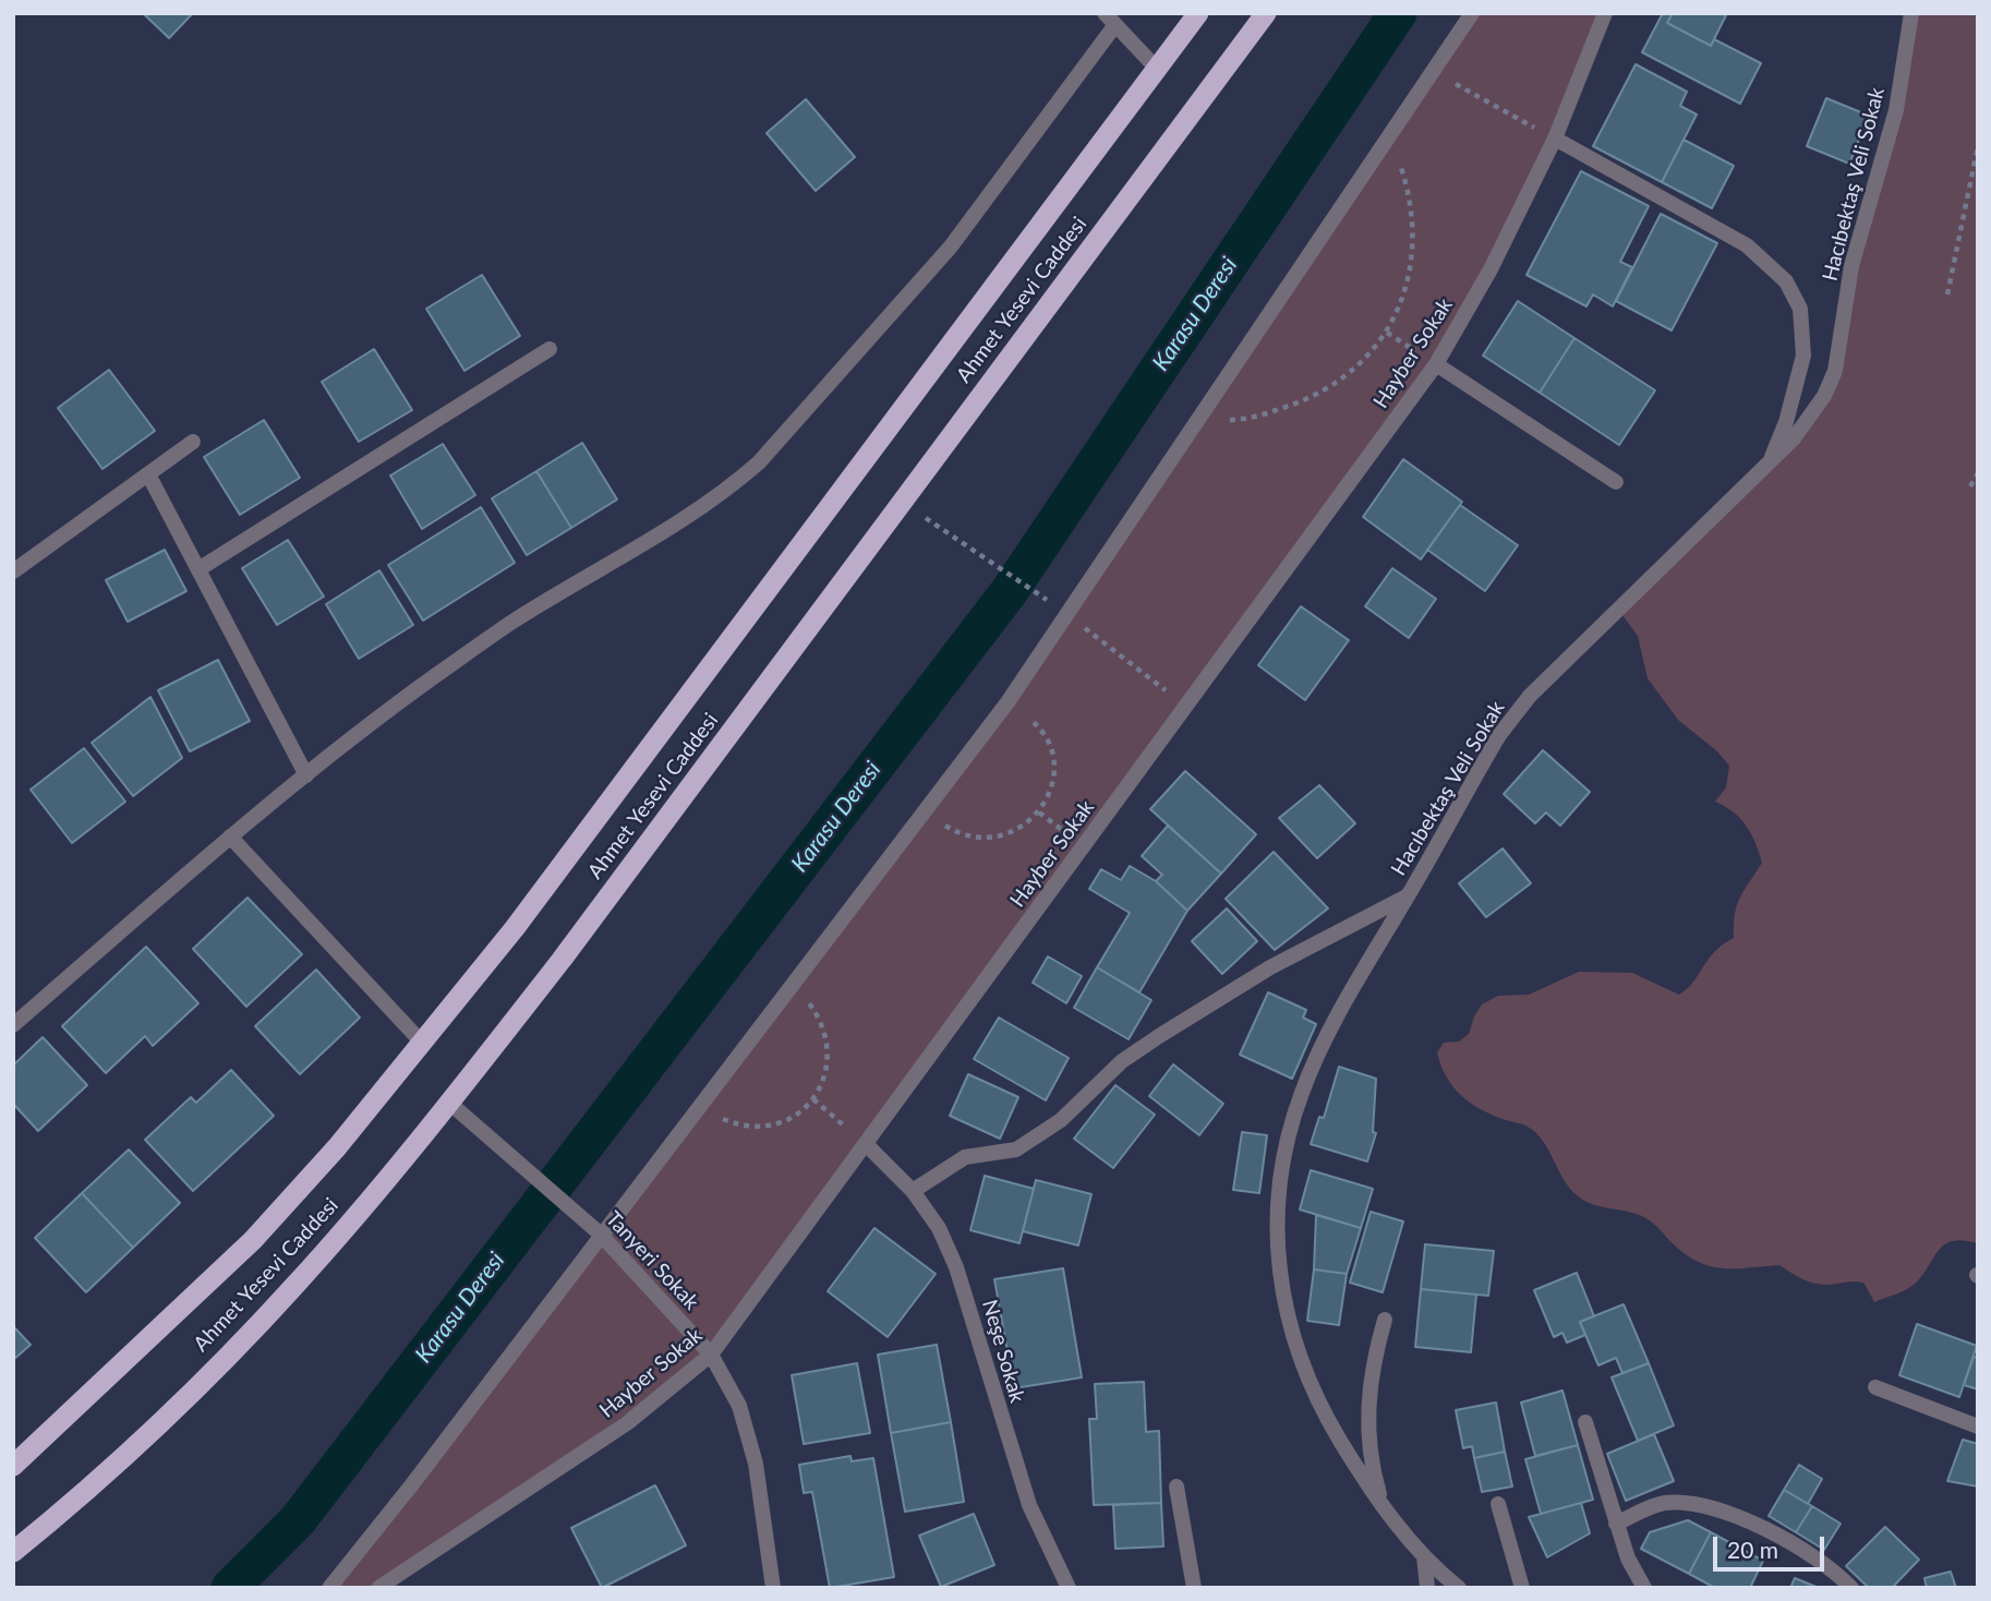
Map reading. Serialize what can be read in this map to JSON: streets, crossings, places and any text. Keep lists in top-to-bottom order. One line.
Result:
{"streets":{"highway":["Ahmet Yesevi Caddesi"],"street":["Hacıbektaş Veli Sokak","Hayber Sokak","Tanyeri Sokak","Neşe Sokak"]},"crossings":[["Ahmet Yesevi Caddesi","Tanyeri Sokak"],["Hayber Sokak","Tanyeri Sokak"],["Hayber Sokak","Neşe Sokak"]],"water":["Karasu Deresi"],"scale_bar":"20 m"}
